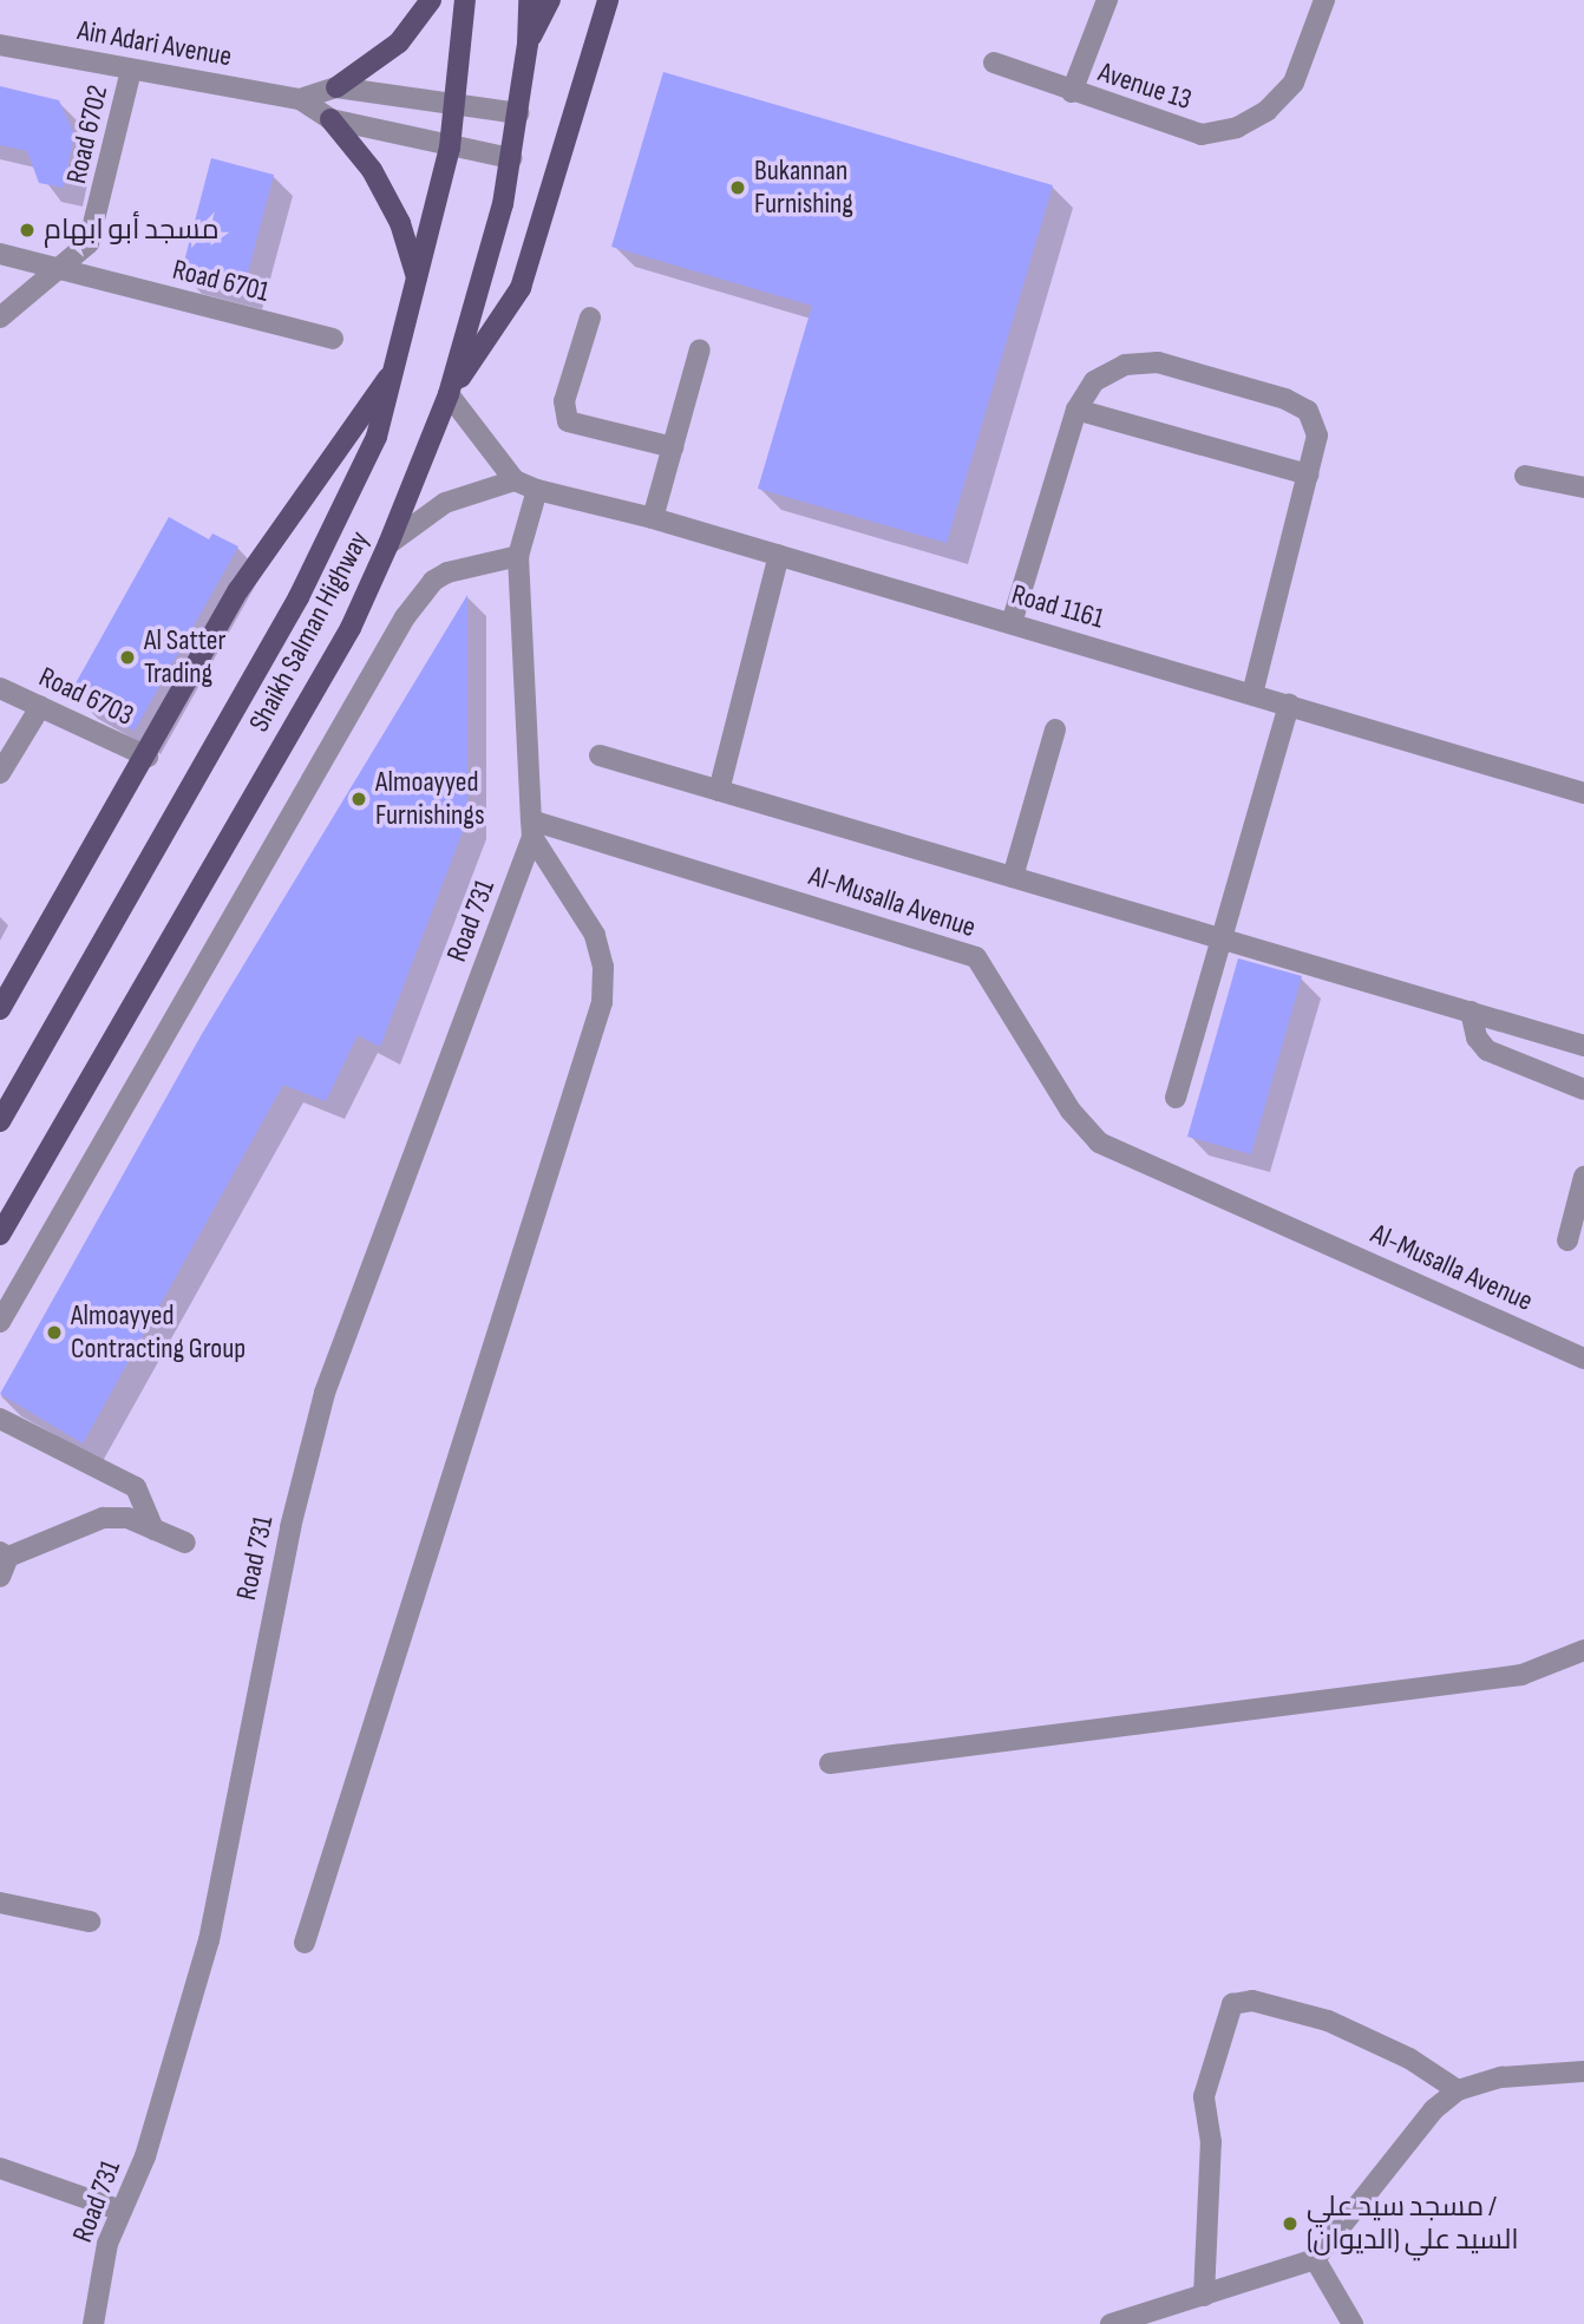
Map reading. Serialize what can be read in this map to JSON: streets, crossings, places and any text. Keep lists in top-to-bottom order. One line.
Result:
{"streets":{"main road":["Shaikh Salman Highway"],"street":["Ain Adari Avenue","Avenue 13","Road 6702","Road 6701","Road 1161","Road 6703","Al-Musalla Avenue","Road 731"]},"crossings":[["Ain Adari Avenue","Road 6702"],["Ain Adari Avenue","Shaikh Salman Highway"],["Road 6702","Road 6701"],["Road 1161","Shaikh Salman Highway"],["Al-Musalla Avenue","Road 731"]],"places":["Bukannan Furnishing","مسجد أبو ابهام","Al Satter Trading","Almoayyed Furnishings","Almoayyed Contracting Group","مسجد سيد علي / السيد علي (الديوان)"]}
